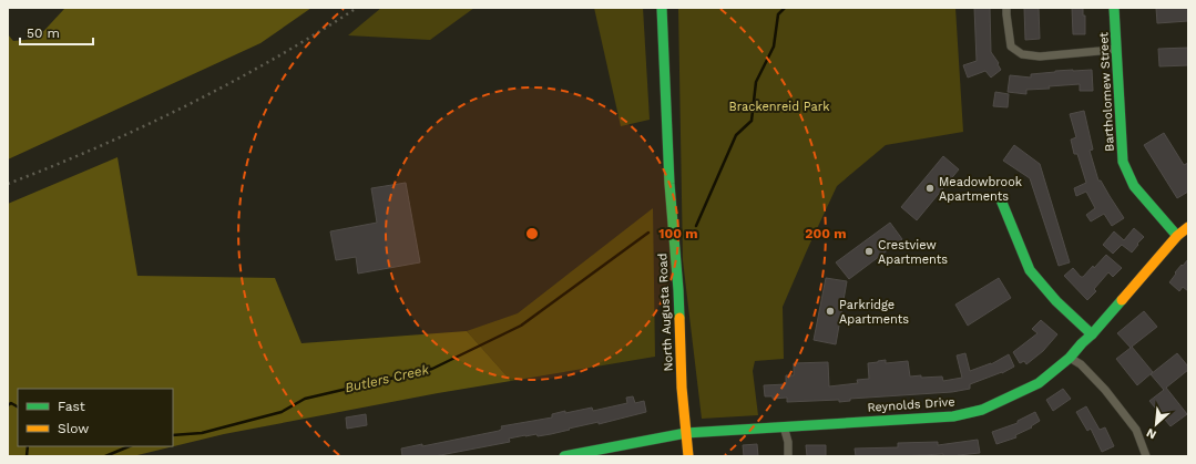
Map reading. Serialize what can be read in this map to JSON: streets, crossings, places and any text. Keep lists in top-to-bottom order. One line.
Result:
{"streets":{"street":["Bartholomew Street","North Augusta Road","Reynolds Drive"]},"crossings":[["Bartholomew Street","Reynolds Drive"],["North Augusta Road","Reynolds Drive"]],"water":["Butlers Creek"],"parks":["Brackenreid Park"],"places":["Meadowbrook Apartments","Crestview Apartments","Parkridge Apartments"],"legend":["Fast","Slow"],"scale_bar":"50 m","north":"bottom left","rings":["100 m","200 m"]}
